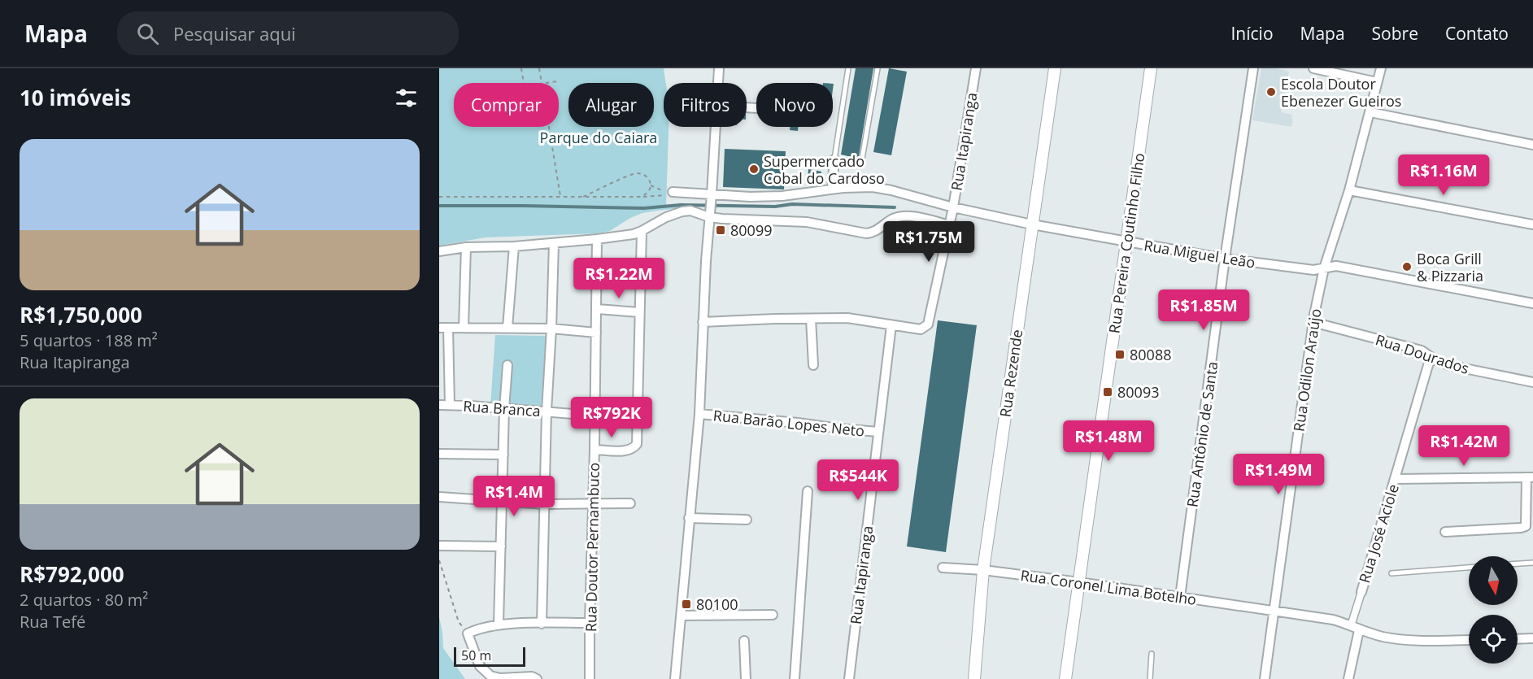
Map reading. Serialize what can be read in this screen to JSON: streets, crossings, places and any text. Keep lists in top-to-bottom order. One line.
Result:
{"streets":{"street":["Rua Itapiranga","Rua Pereira Coutinho Filho","Rua Miguel Leão","Rua Dourados","Rua Odilon Araújo","Rua Rezende","Rua Branca","Rua Barão Lopes Neto","Rua Antônio de Santa","Rua José Aciole","Rua Doutor Pernambuco","Rua Coronel Lima Botelho"]},"crossings":[["Rua Itapiranga","Rua Miguel Leão"],["Rua Itapiranga","Rua Barão Lopes Neto"],["Rua Pereira Coutinho Filho","Rua Miguel Leão"],["Rua Pereira Coutinho Filho","Rua Coronel Lima Botelho"],["Rua Miguel Leão","Rua Odilon Araújo"],["Rua Miguel Leão","Rua Rezende"],["Rua Miguel Leão","Rua Antônio de Santa"],["Rua Dourados","Rua Odilon Araújo"],["Rua Dourados","Rua José Aciole"],["Rua Odilon Araújo","Rua Coronel Lima Botelho"],["Rua Rezende","Rua Coronel Lima Botelho"],["Rua Branca","Rua Doutor Pernambuco"],["Rua Antônio de Santa","Rua Coronel Lima Botelho"],["Rua José Aciole","Rua Coronel Lima Botelho"]],"parks":["Parque do Caiara"],"places":{"other":["Escola Doutor Ebenezer Gueiros","Supermercado Cobal do Cardoso","Boca Grill & Pizzaria"],"transit":["80099","80088","80093","80100"]},"scale_bar":"50 m","north":"bottom","page":{"header":"Mapa","search":"Pesquisar aqui","nav":["Início","Mapa","Sobre","Contato"],"heading":"10 imóveis","chip":["Comprar","Alugar","Filtros","Novo"],"list":[{"name":"R$1,750,000","note":"5 quartos · 188 m² · Rua Itapiranga"},{"name":"R$792,000","note":"2 quartos · 80 m² · Rua Tefé"}],"price":["R$1.16M","R$1.75M","R$1.22M","R$1.85M","R$792K","R$1.48M","R$1.42M","R$1.49M","R$544K","R$1.4M"],"scale":"50 m"}}
